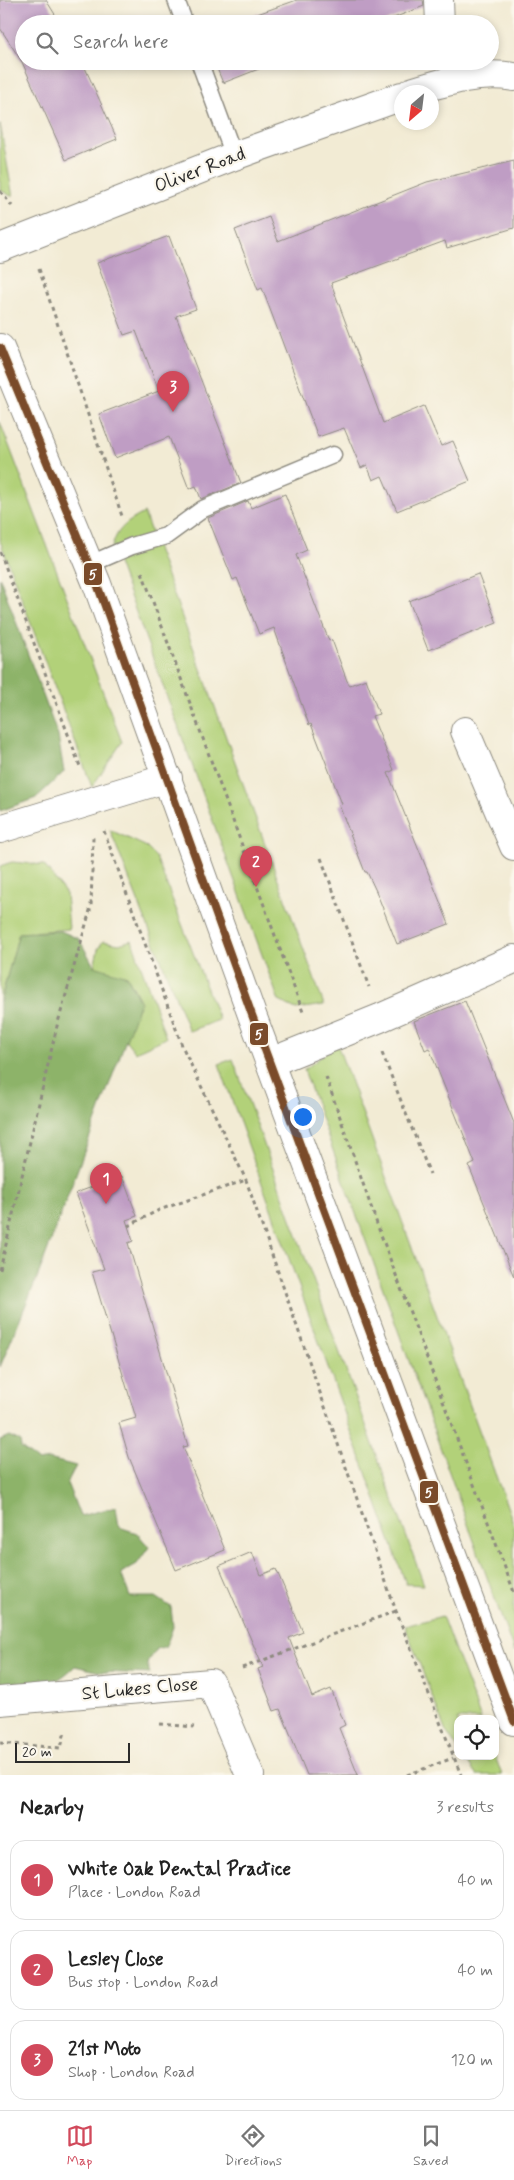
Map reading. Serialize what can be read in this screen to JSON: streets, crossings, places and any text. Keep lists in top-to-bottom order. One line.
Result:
{"streets":{"street":["Oliver Road","St Lukes Close"]},"lines":["transit line 5"],"scale_bar":"20 m","north":"bottom left","page":{"search":"Search here","pins":["3","2","1"],"scale":"20 m","heading":["Nearby","3 results"],"list":[{"mark":"1","name":"White Oak Dental Practice","note":"Place · London Road","value":"40 m"},{"mark":"2","name":"Lesley Close","note":"Bus stop · London Road","value":"40 m"},{"mark":"3","name":"21st Moto","note":"Shop · London Road","value":"120 m"}],"nav":["Map","Directions","Saved"]}}
